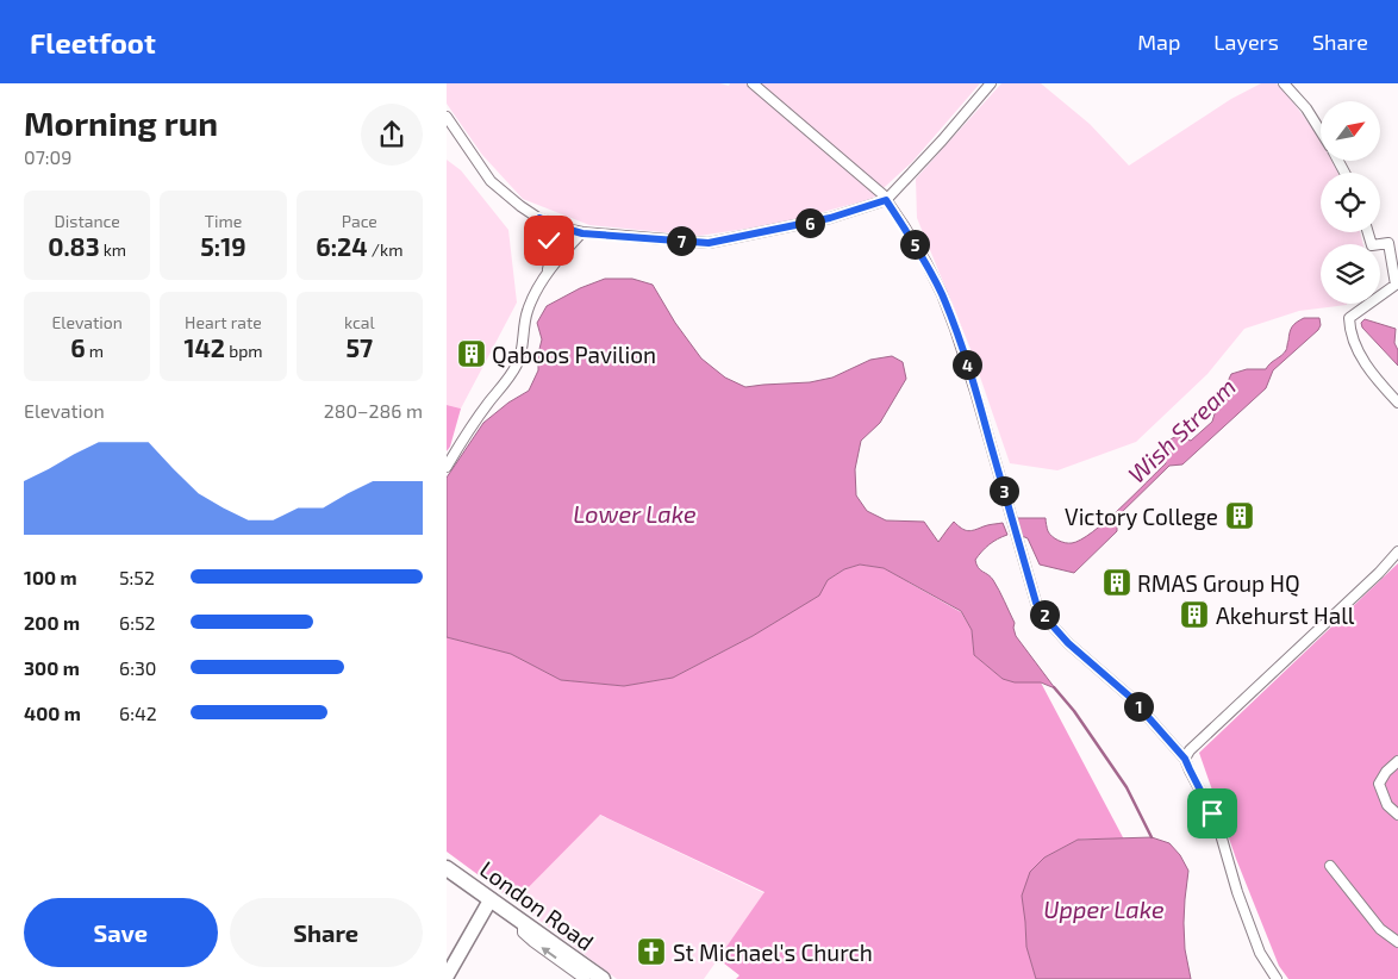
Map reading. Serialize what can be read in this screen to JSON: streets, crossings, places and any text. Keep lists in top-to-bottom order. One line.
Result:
{"streets":{"main road":["London Road"]},"water":["Wish Stream","Lower Lake","Upper Lake"],"places":{"building":["Qaboos Pavilion","Victory College","RMAS Group HQ","Akehurst Hall"],"church":["St Michael's Church"]},"north":"top right","page":{"header":"Fleetfoot","nav":["Map","Layers","Share"],"heading":["Morning run","07:09"],"stats":[["Distance","0.83 km"],["Time","5:19"],["Pace","6:24 /km"],["Elevation","6 m"],["Heart rate","142 bpm"],["kcal","57"]],"pins":["6","7","5","4","3","2","1"],"chart":["Elevation","280–286 m"],"list":[{"name":"100 m","note":"5:52"},{"name":"200 m","note":"6:52"},{"name":"300 m","note":"6:30"},{"name":"400 m","note":"6:42"}],"buttons":["Save","Share"]}}
